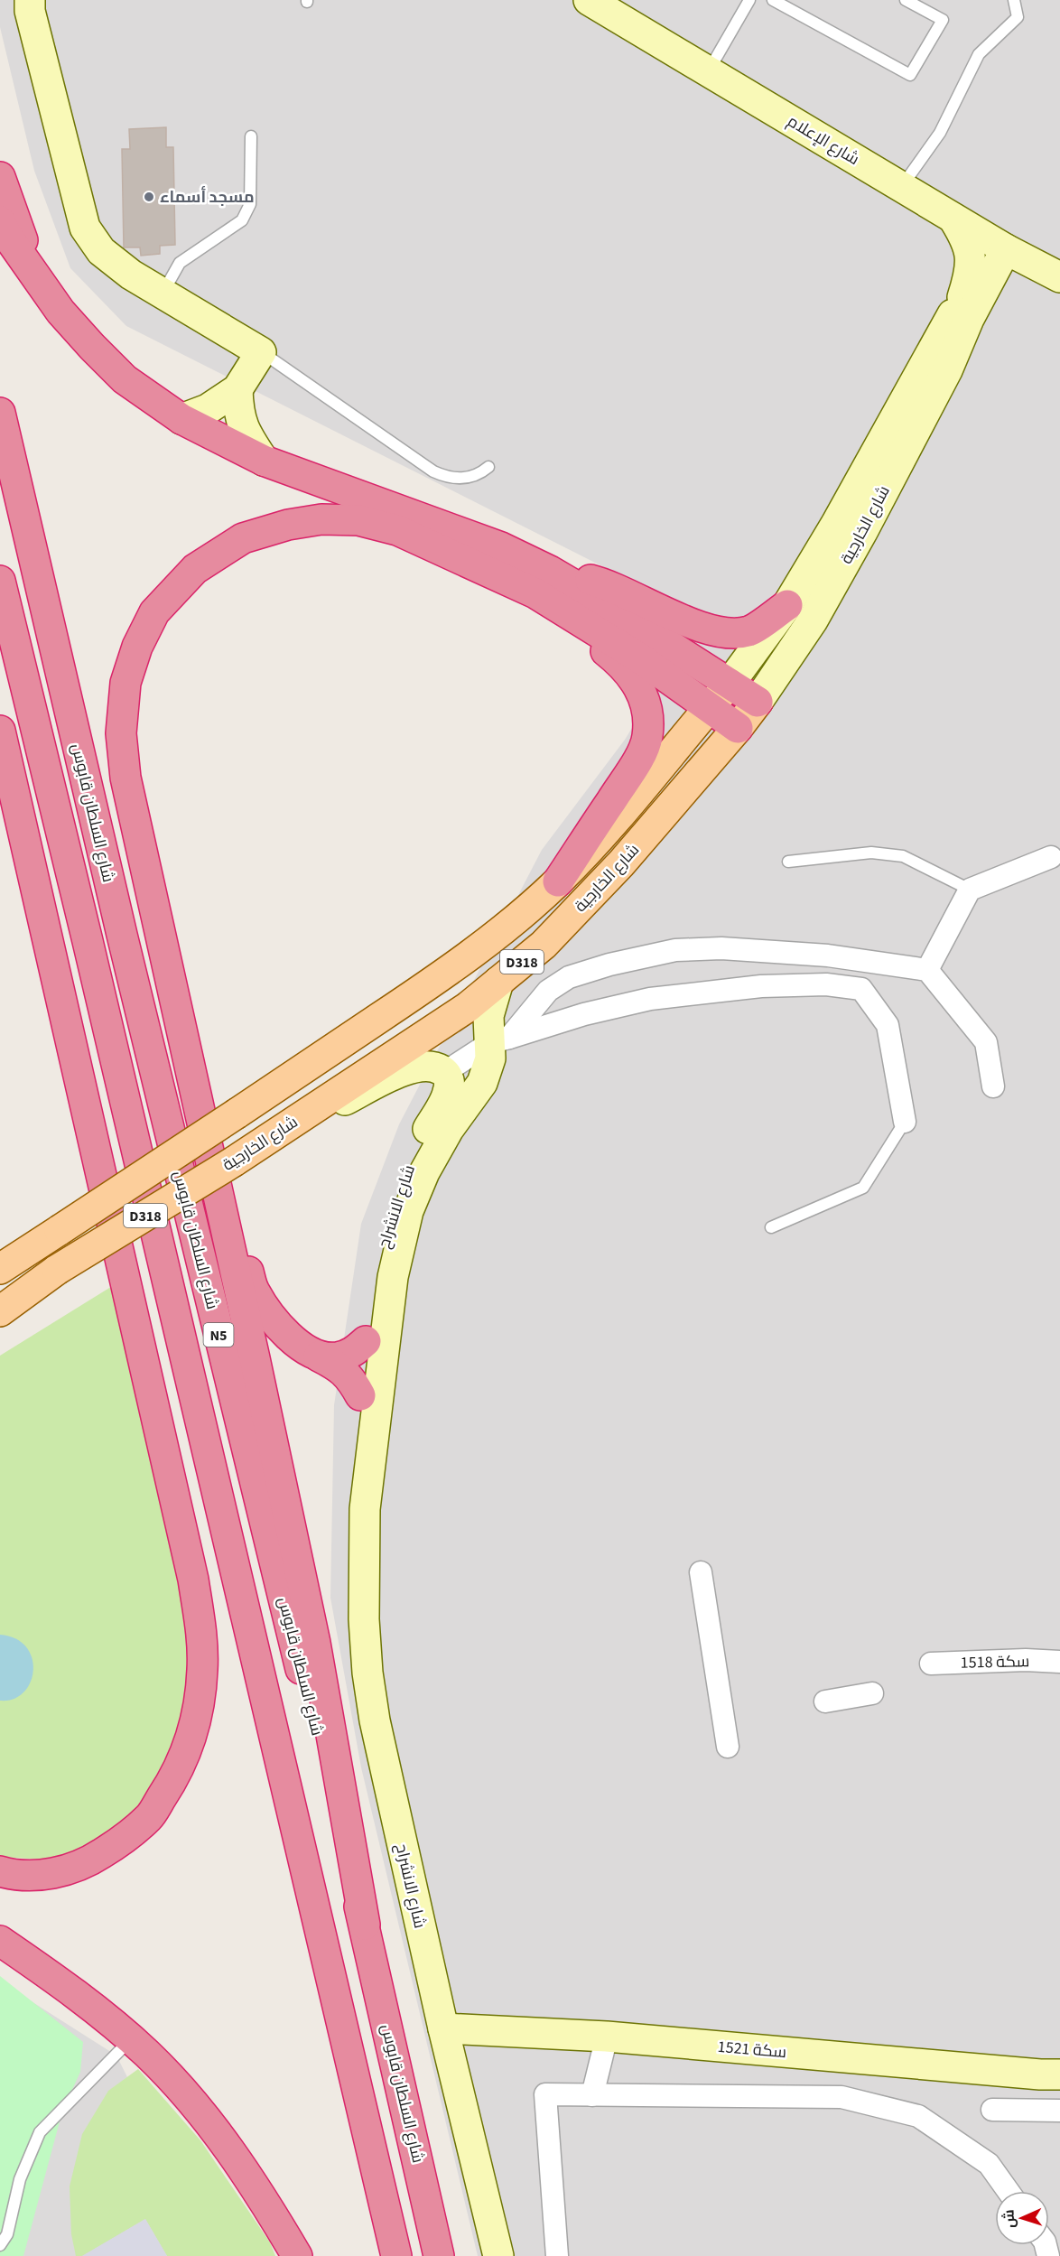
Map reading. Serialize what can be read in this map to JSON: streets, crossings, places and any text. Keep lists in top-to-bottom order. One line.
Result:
{"streets":{"highway":["شارع السلطان قابوس","N5"],"main road":["شارع الخارجية","D318"],"street":["شارع الإعلام","شارع الانشراح","سكة 1518","سكة 1521"]},"crossings":[["شارع الإعلام","شارع الخارجية"],["شارع الخارجية","شارع الانشراح"],["شارع الانشراح","سكة 1521"]],"places":["مسجد أسماء"],"north":"left"}
